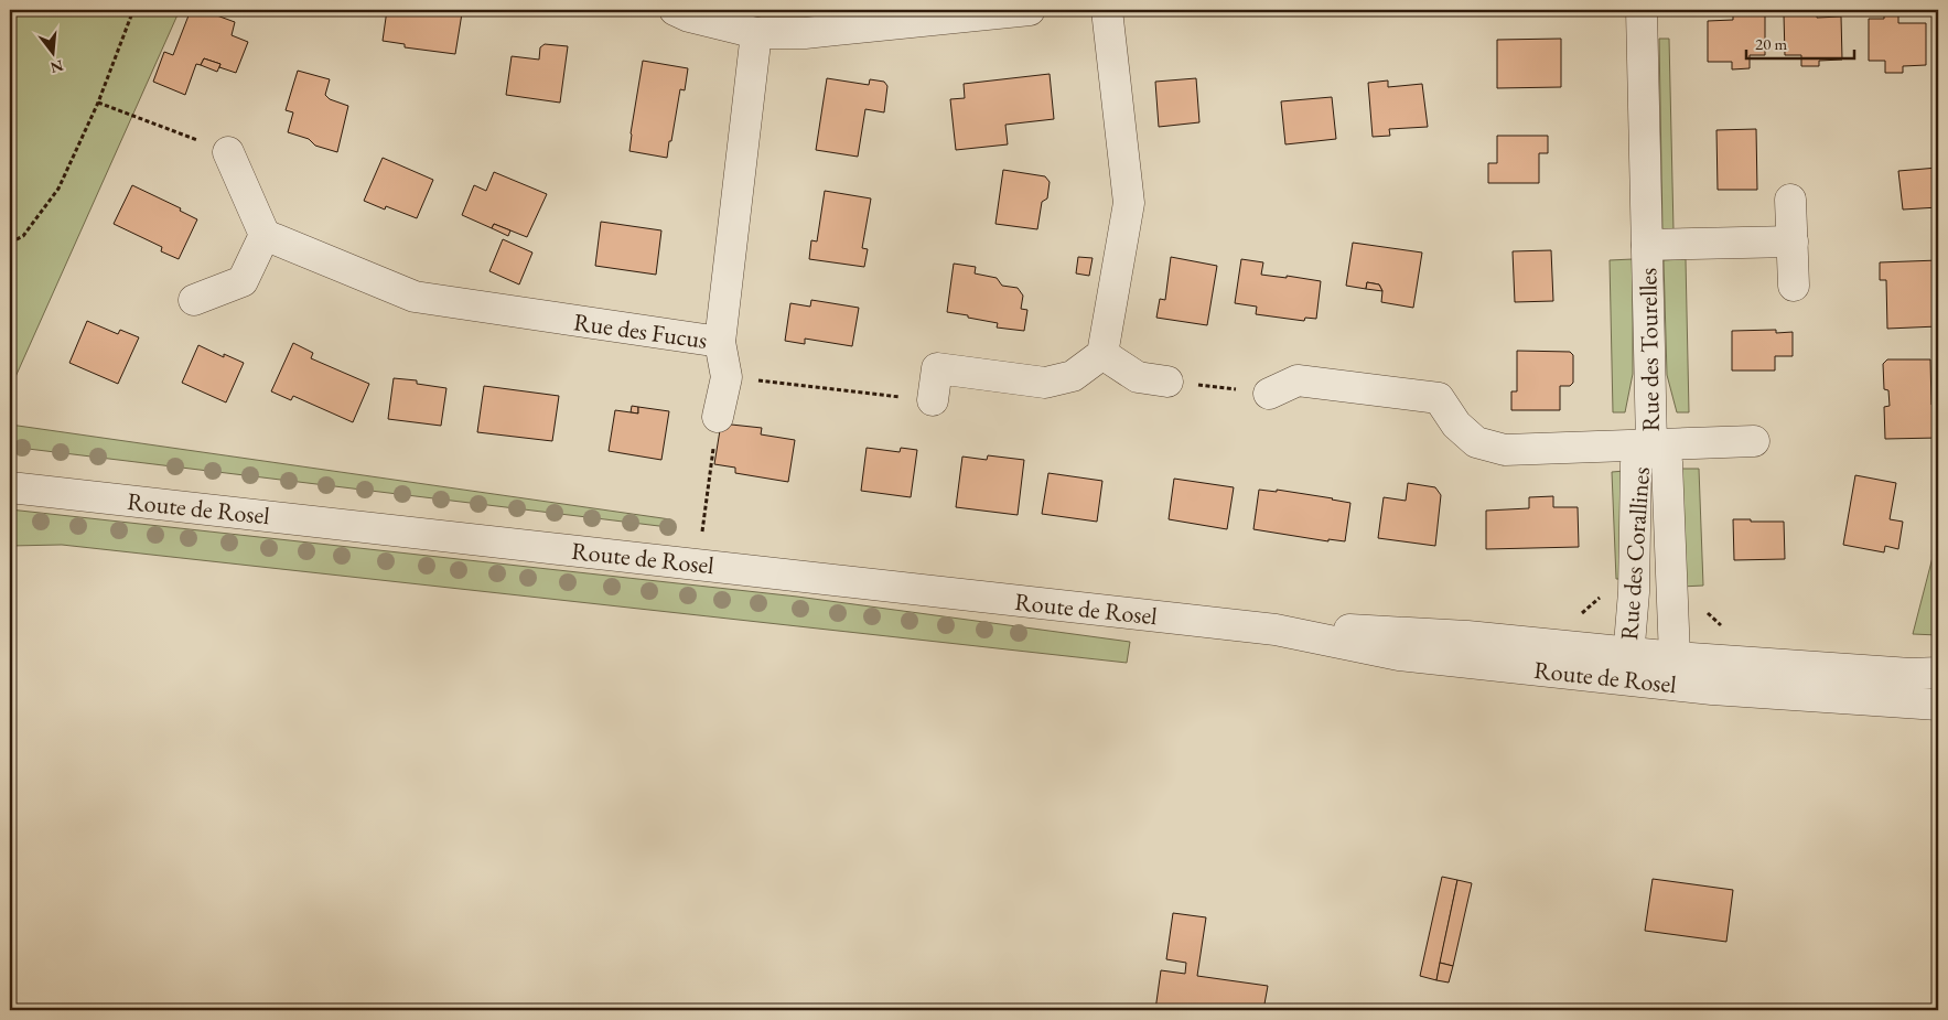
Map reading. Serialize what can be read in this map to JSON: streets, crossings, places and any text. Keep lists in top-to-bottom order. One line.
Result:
{"streets":{"street":["Rue des Fucus","Rue des Tourelles","Route de Rosel","Rue des Corallines"]},"crossings":[["Rue des Tourelles","Route de Rosel"],["Rue des Tourelles","Rue des Corallines"],["Route de Rosel","Rue des Corallines"]],"scale_bar":"20 m","north":"bottom"}
